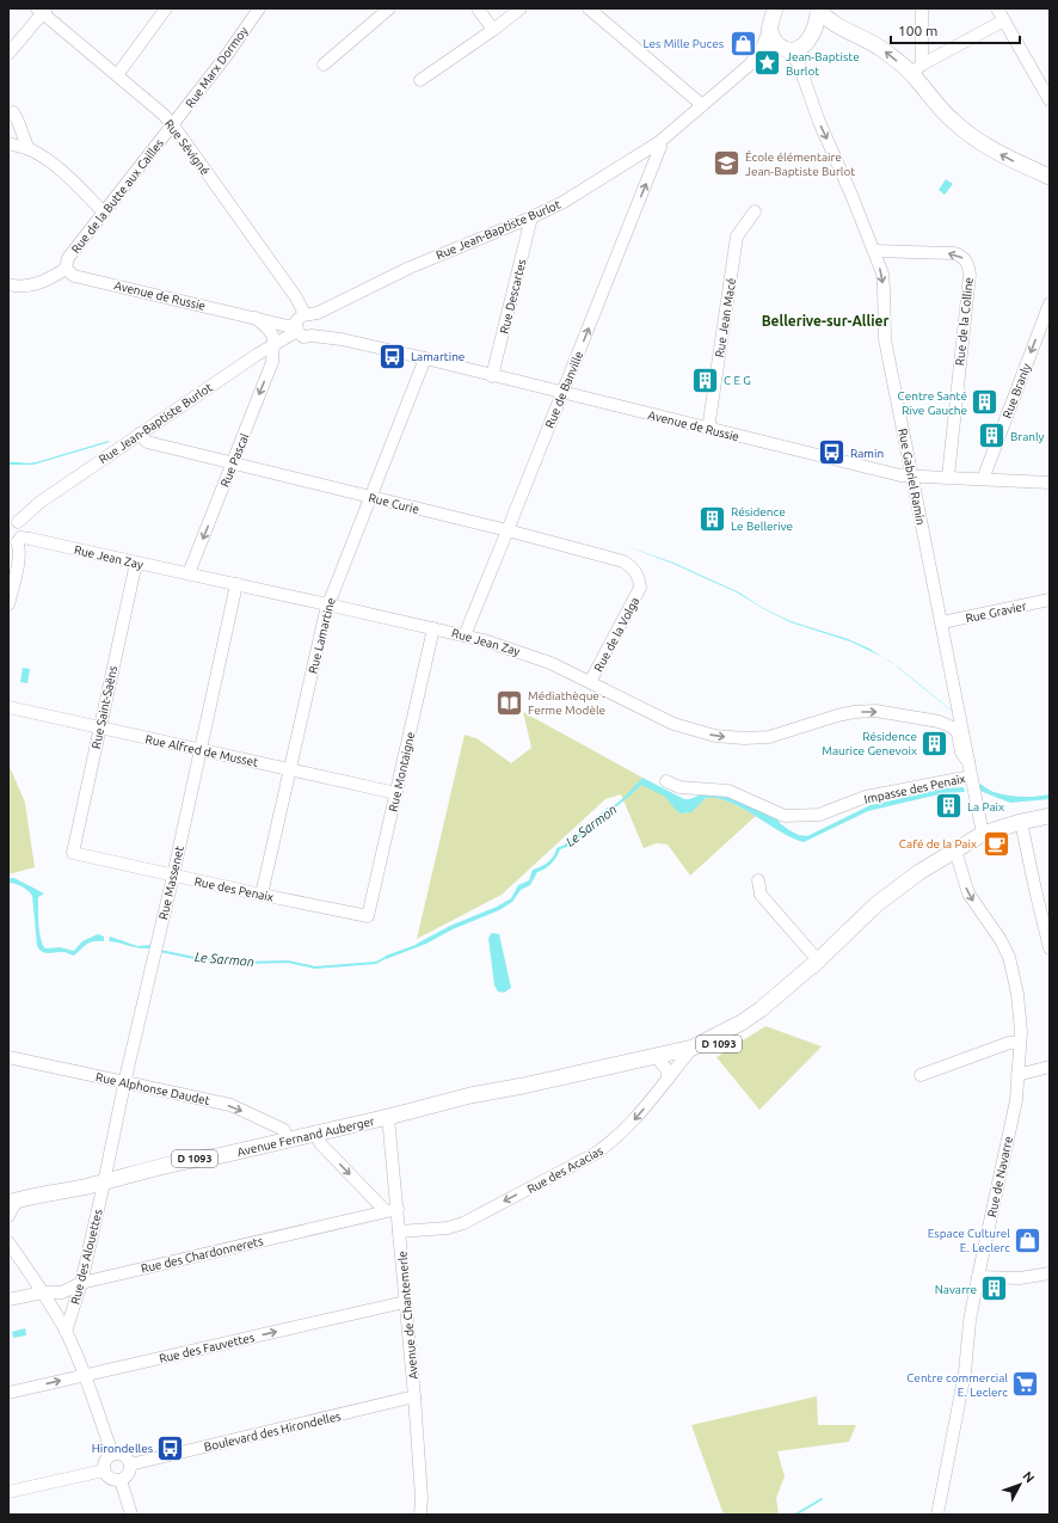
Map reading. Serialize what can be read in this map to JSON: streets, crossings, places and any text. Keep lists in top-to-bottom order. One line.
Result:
{"streets":{"main road":["D 1093","Avenue Fernand Auberger"],"street":["Rue Marx Dormoy","Rue Sévigné","Rue de la Butte aux Cailles","Rue Jean-Baptiste Burlot","Avenue de Russie","Rue Descartes","Rue Jean Macé","Rue de la Colline","Rue de Banville","Rue Branly","Rue Pascal","Rue Gabriel Ramin","Rue Curie","Rue Jean Zay","Rue Gravier","Rue de la Volga","Rue Lamartine","Rue Saint-Saëns","Rue Alfred de Musset","Rue Montaigne","Impasse des Penaix","Rue Massenet","Rue des Penaix","Rue Alphonse Daudet","Rue des Acacias","Rue de Navarre","Rue des Chardonnerets","Rue des Alouettes","Avenue de Chantemerle","Rue des Fauvettes","Boulevard des Hirondelles"]},"crossings":[["Rue Marx Dormoy","Rue Sévigné"],["Rue Marx Dormoy","Rue de la Butte aux Cailles"],["Rue Sévigné","Rue de la Butte aux Cailles"],["Rue Sévigné","Rue Jean-Baptiste Burlot"],["Rue Sévigné","Avenue de Russie"],["Rue de la Butte aux Cailles","Avenue de Russie"],["Rue Jean-Baptiste Burlot","Avenue de Russie"],["Rue Jean-Baptiste Burlot","Rue Descartes"],["Rue Jean-Baptiste Burlot","Rue de Banville"],["Rue Jean-Baptiste Burlot","Rue Pascal"],["Rue Jean-Baptiste Burlot","Rue Gabriel Ramin"],["Rue Jean-Baptiste Burlot","Rue Curie"],["Avenue de Russie","Rue Descartes"],["Avenue de Russie","Rue Jean Macé"],["Avenue de Russie","Rue de la Colline"],["Avenue de Russie","Rue de Banville"],["Avenue de Russie","Rue Branly"],["Avenue de Russie","Rue Gabriel Ramin"],["Avenue de Russie","Rue Lamartine"],["Rue de la Colline","Rue Gabriel Ramin"],["Rue de Banville","Rue Curie"],["Rue de Banville","Rue Jean Zay"],["Rue Pascal","Rue Curie"],["Rue Pascal","Rue Jean Zay"],["Rue Gabriel Ramin","Rue Jean Zay"],["Rue Gabriel Ramin","Rue Gravier"],["Rue Gabriel Ramin","Impasse des Penaix"],["Rue Gabriel Ramin","D 1093"],["Rue Curie","Rue de la Volga"],["Rue Curie","Rue Lamartine"],["Rue Jean Zay","Rue de la Volga"],["Rue Jean Zay","Rue Lamartine"],["Rue Jean Zay","Rue Saint-Saëns"],["Rue Jean Zay","Rue Montaigne"],["Rue Jean Zay","Rue Massenet"],["Rue Lamartine","Rue Alfred de Musset"],["Rue Lamartine","Rue des Penaix"],["Rue Saint-Saëns","Rue Alfred de Musset"],["Rue Saint-Saëns","Rue des Penaix"],["Rue Alfred de Musset","Rue Montaigne"],["Rue Alfred de Musset","Rue Massenet"],["Rue Montaigne","Rue des Penaix"],["Rue Massenet","Rue des Penaix"],["Rue Massenet","Rue Alphonse Daudet"],["Rue Massenet","Avenue Fernand Auberger"],["Rue Massenet","Rue des Alouettes"],["D 1093","Avenue Fernand Auberger"],["D 1093","Rue de Navarre"],["Rue Alphonse Daudet","Avenue Fernand Auberger"],["Avenue Fernand Auberger","Rue des Acacias"],["Avenue Fernand Auberger","Rue de Navarre"],["Avenue Fernand Auberger","Rue des Alouettes"],["Avenue Fernand Auberger","Avenue de Chantemerle"],["Rue des Acacias","Avenue de Chantemerle"],["Rue des Chardonnerets","Rue des Alouettes"],["Rue des Chardonnerets","Avenue de Chantemerle"],["Avenue de Chantemerle","Rue des Fauvettes"],["Avenue de Chantemerle","Boulevard des Hirondelles"]],"one_way":["Rue de Banville","Rue Branly","Rue Pascal","Rue Gabriel Ramin","Rue Alphonse Daudet","Rue des Acacias","Rue des Fauvettes"],"districts":["Bellerive-sur-Allier"],"water":["Le Sarmon"],"places":{"shop":["Les Mille Puces","Espace Culturel E. Leclerc"],"place":["Jean-Baptiste Burlot"],"school or university":["École élémentaire Jean-Baptiste Burlot"],"bus stop":["Lamartine","Ramin","Hirondelles"],"building":["C E G","Centre Santé Rive Gauche","Branly","Résidence Le Bellerive","Résidence Maurice Genevoix","La Paix","Navarre"],"library":["Médiathèque - Ferme Modèle"],"cafe":["Café de la Paix"],"supermarket":["Centre commercial E. Leclerc"]},"scale_bar":"100 m","north":"top right"}
